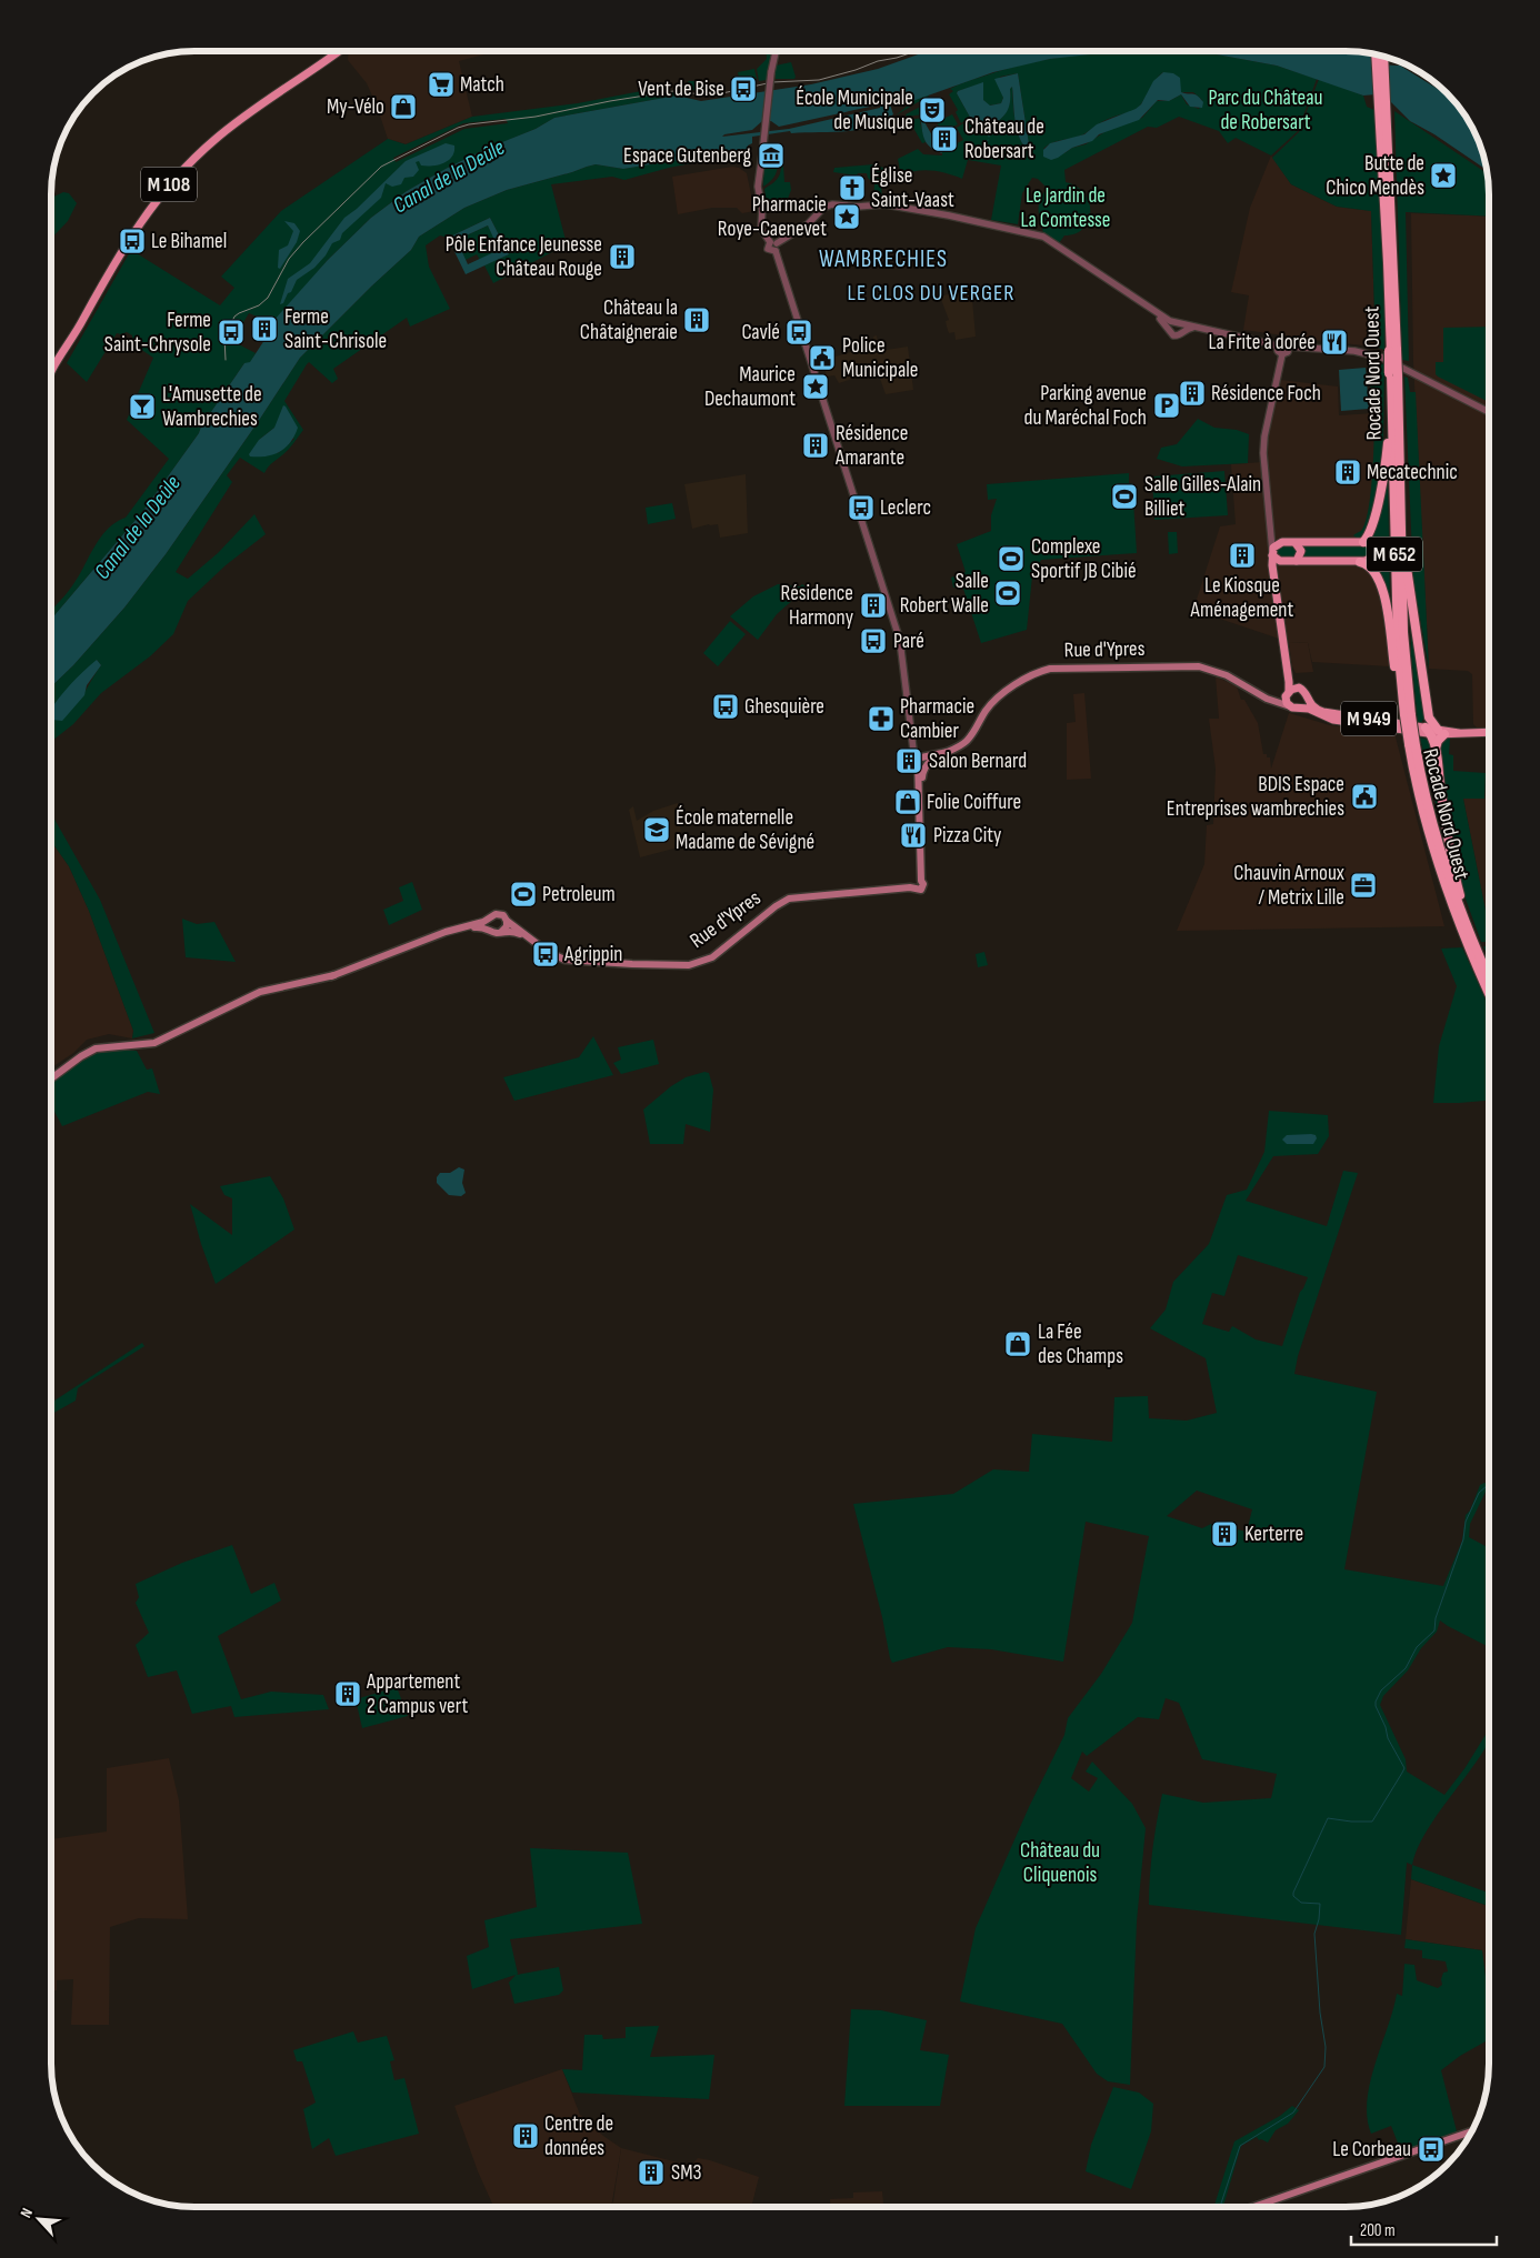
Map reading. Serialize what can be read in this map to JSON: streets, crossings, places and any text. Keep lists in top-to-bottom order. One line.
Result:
{"streets":{"highway":["Rocade Nord Ouest","M 652"],"main road":["M 108","Rue d'Ypres","M 949"]},"crossings":[["Rue d'Ypres","M 949"]],"districts":["WAMBRECHIES","LE CLOS DU VERGER"],"water":["Canal de la Deûle"],"parks":["Parc du Château de Robersart","Le Jardin de La Comtesse","Château du Cliquenois"],"places":{"supermarket":["Match"],"bus stop":["Vent de Bise","Le Bihamel","Ferme Saint-Chrysole","Cavlé","Leclerc","Paré","Ghesquière","Agrippin","Le Corbeau"],"shop":["My-Vélo","Folie Coiffure","La Fée des Champs"],"theatre":["École Municipale de Musique"],"building":["Château de Robersart","Pôle Enfance Jeunesse Château Rouge","Château la Châtaigneraie","Ferme Saint-Chrisole","Résidence Foch","Résidence Amarante","Mecatechnic","Le Kiosque Aménagement","Résidence Harmony","Salon Bernard","Kerterre","Appartement 2 Campus vert","Centre de données","SM3"],"museum":["Espace Gutenberg"],"place":["Butte de Chico Mendès","Pharmacie Roye-Caenevet","Maurice Dechaumont"],"church":["Église Saint-Vaast"],"restaurant":["La Frite à dorée","Pizza City"],"public building":["Police Municipale","BDIS Espace Entreprises wambrechies"],"parking":["Parking avenue du Maréchal Foch"],"bar":["L'Amusette de Wambrechies"],"sports":["Salle Gilles-Alain Billiet","Complexe Sportif JB Cibié","Salle Robert Walle","Petroleum"],"pharmacy":["Pharmacie Cambier"],"school or university":["École maternelle Madame de Sévigné"],"office":["Chauvin Arnoux / Metrix Lille"]},"scale_bar":"200 m","north":"top left"}
